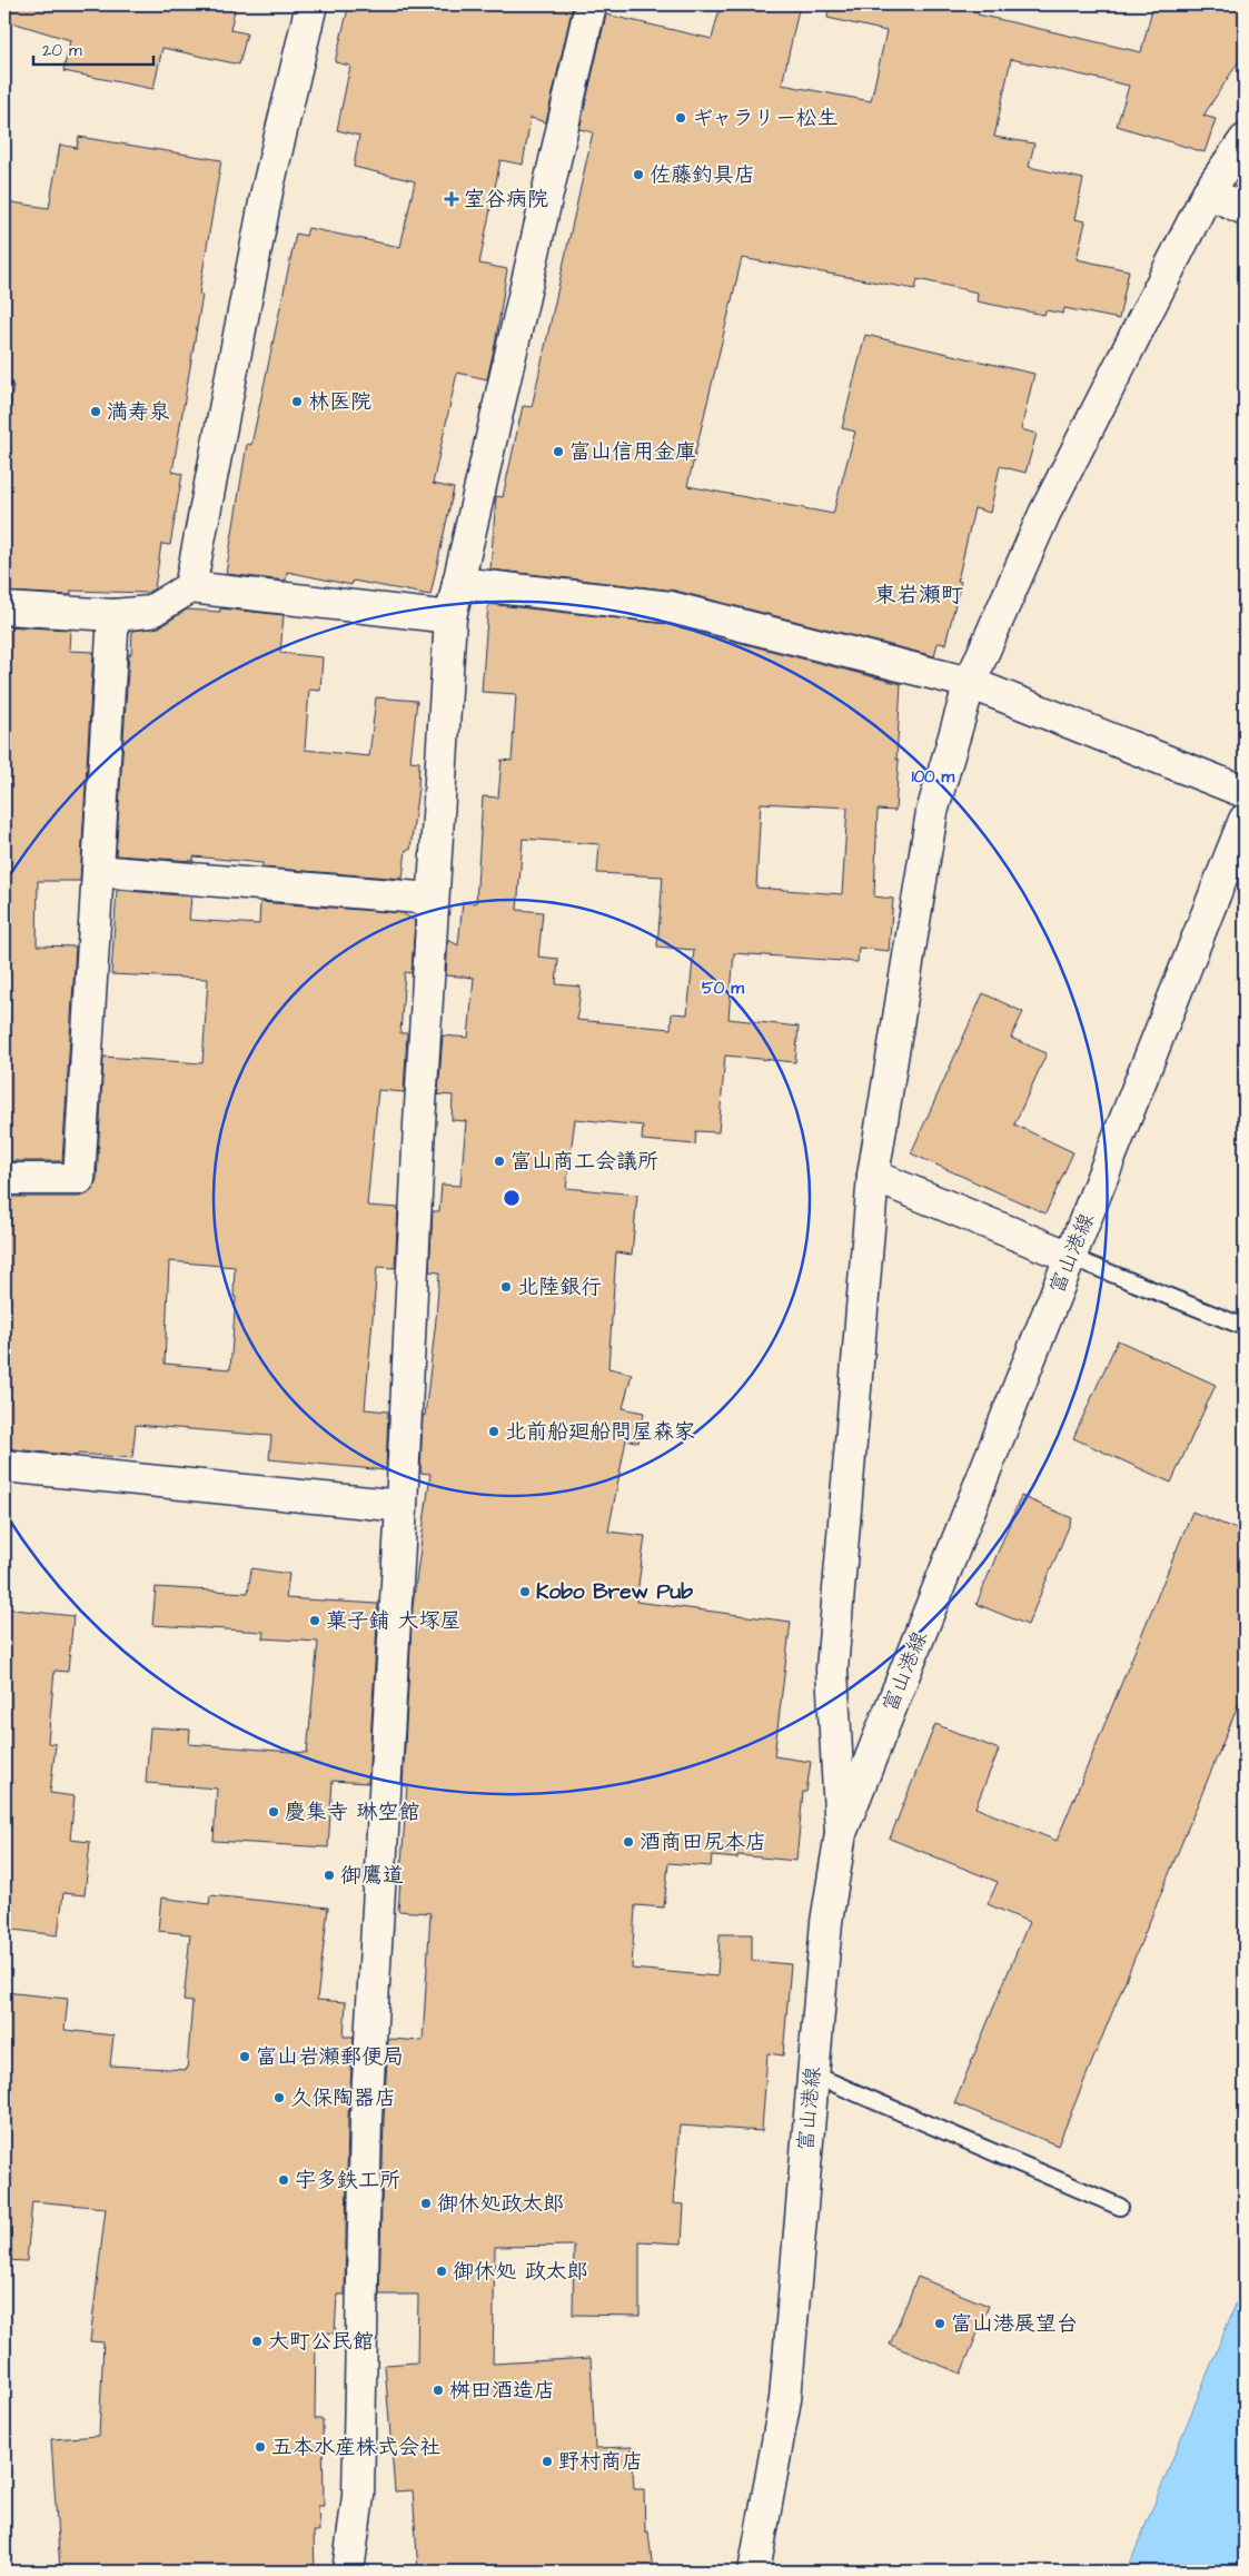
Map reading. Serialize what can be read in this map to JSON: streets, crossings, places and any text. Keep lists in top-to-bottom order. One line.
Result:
{"streets":{"street":["富山港線"]},"districts":["東岩瀬町"],"places":{"other":["ギャラリー松生","佐藤釣具店","林医院","満寿泉","富山信用金庫","富山商工会議所","北陸銀行","北前船廻船問屋森家","Kobo Brew Pub","菓子鋪 大塚屋","慶集寺 琳空館","酒商田尻本店","御鷹道","富山岩瀬郵便局","久保陶器店","宇多鉄工所","御休処政太郎","御休処 政太郎","富山港展望台","大町公民館","桝田酒造店","五本水産株式会社","野村商店"],"health":["室谷病院"]},"scale_bar":"20 m","rings":["100 m","50 m"]}
